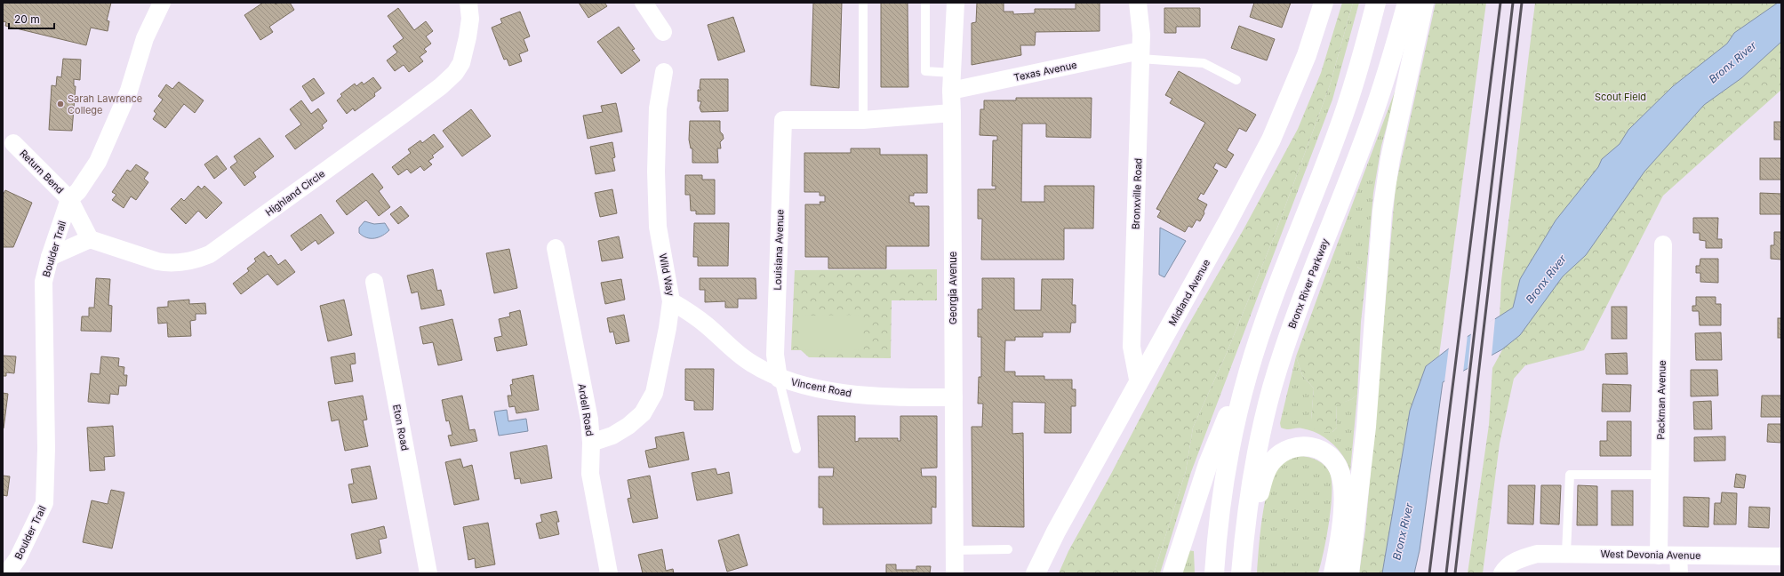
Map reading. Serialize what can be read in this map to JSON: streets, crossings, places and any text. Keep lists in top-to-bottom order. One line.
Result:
{"streets":{"main road":["Bronx River Parkway","Midland Avenue"],"street":["Texas Avenue","Return Bend","Highland Circle","Bronxville Road","Boulder Trail","Louisiana Avenue","Wild Way","Georgia Avenue","Vincent Road","Packman Avenue","Ardell Road","Eton Road","West Devonia Avenue"]},"crossings":[["Texas Avenue","Bronxville Road"],["Texas Avenue","Georgia Avenue"],["Return Bend","Highland Circle"],["Return Bend","Boulder Trail"],["Bronxville Road","Midland Avenue"],["Louisiana Avenue","Vincent Road"],["Wild Way","Vincent Road"],["Wild Way","Ardell Road"],["Georgia Avenue","Vincent Road"],["Packman Avenue","West Devonia Avenue"]],"water":["Bronx River"],"parks":["Scout Field"],"places":["Sarah Lawrence College"],"scale_bar":"20 m"}
